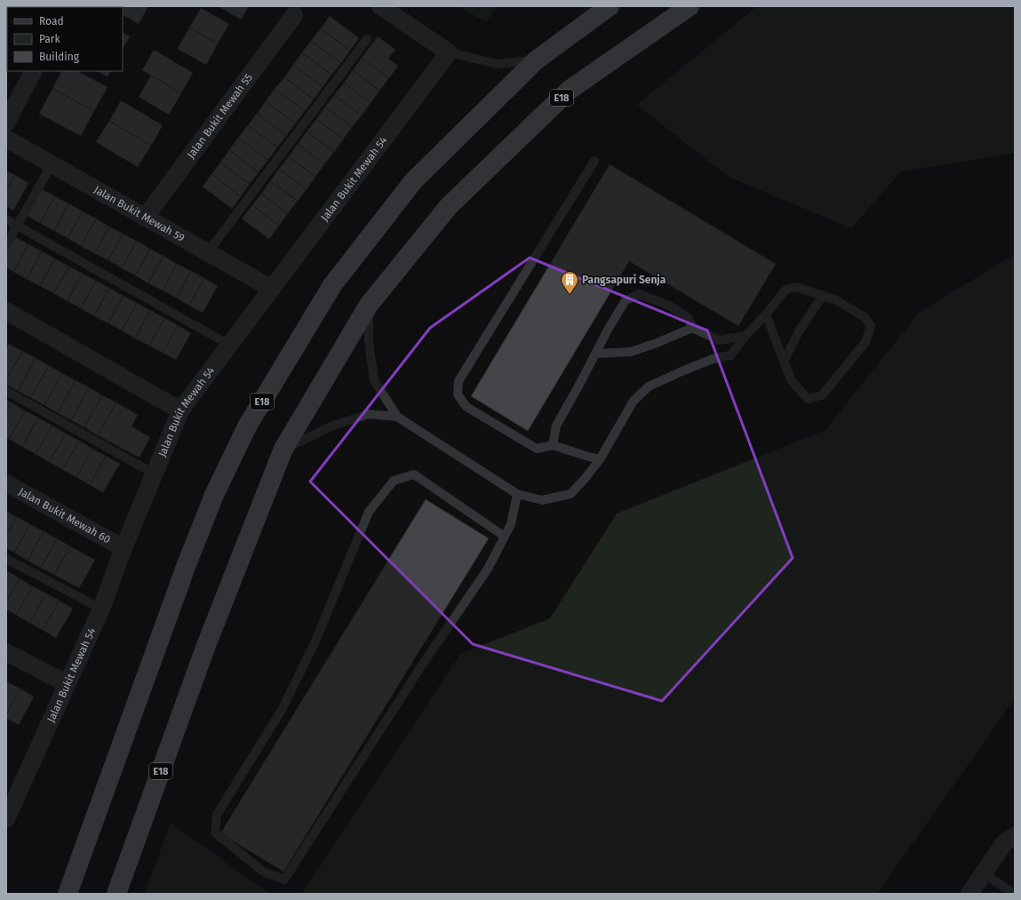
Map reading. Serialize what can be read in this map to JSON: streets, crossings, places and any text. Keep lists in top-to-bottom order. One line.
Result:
{"streets":{"highway":["E18"],"street":["Jalan Bukit Mewah 55","Jalan Bukit Mewah 54","Jalan Bukit Mewah 59","Jalan Bukit Mewah 60"]},"crossings":[["Jalan Bukit Mewah 55","Jalan Bukit Mewah 59"],["Jalan Bukit Mewah 54","Jalan Bukit Mewah 59"],["Jalan Bukit Mewah 54","Jalan Bukit Mewah 60"]],"places":{"building":["Pangsapuri Senja"]},"legend":["Road","Park","Building"]}
